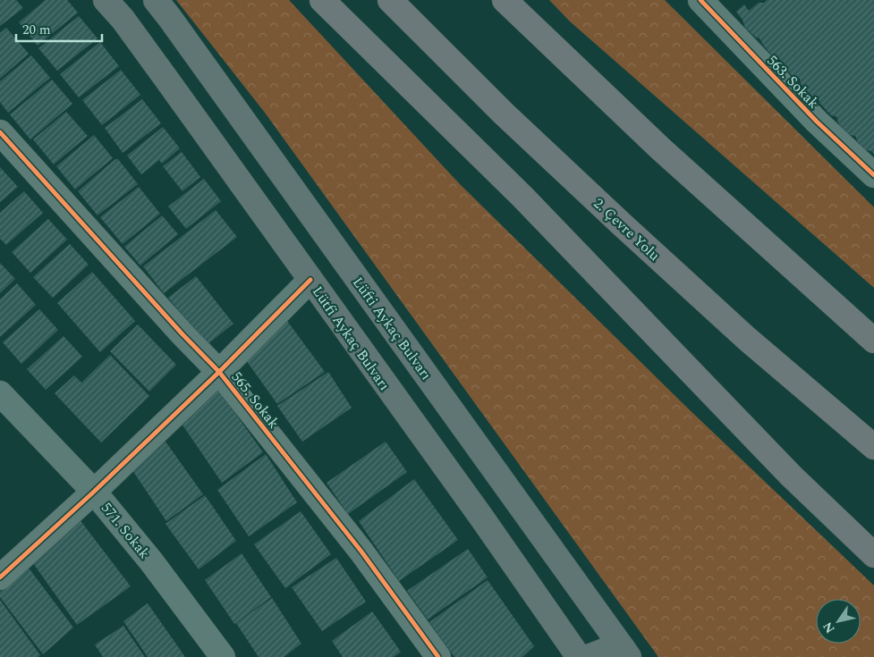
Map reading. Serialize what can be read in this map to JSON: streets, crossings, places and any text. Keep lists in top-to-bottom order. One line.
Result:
{"streets":{"highway":["2. Çevre Yolu"],"main road":["Lüfti Aykaç Bulvarı","Lütfi Aykaç Bulvarı"],"street":["563. Sokak","565. Sokak","571. Sokak"]},"scale_bar":"20 m","north":"bottom left"}
